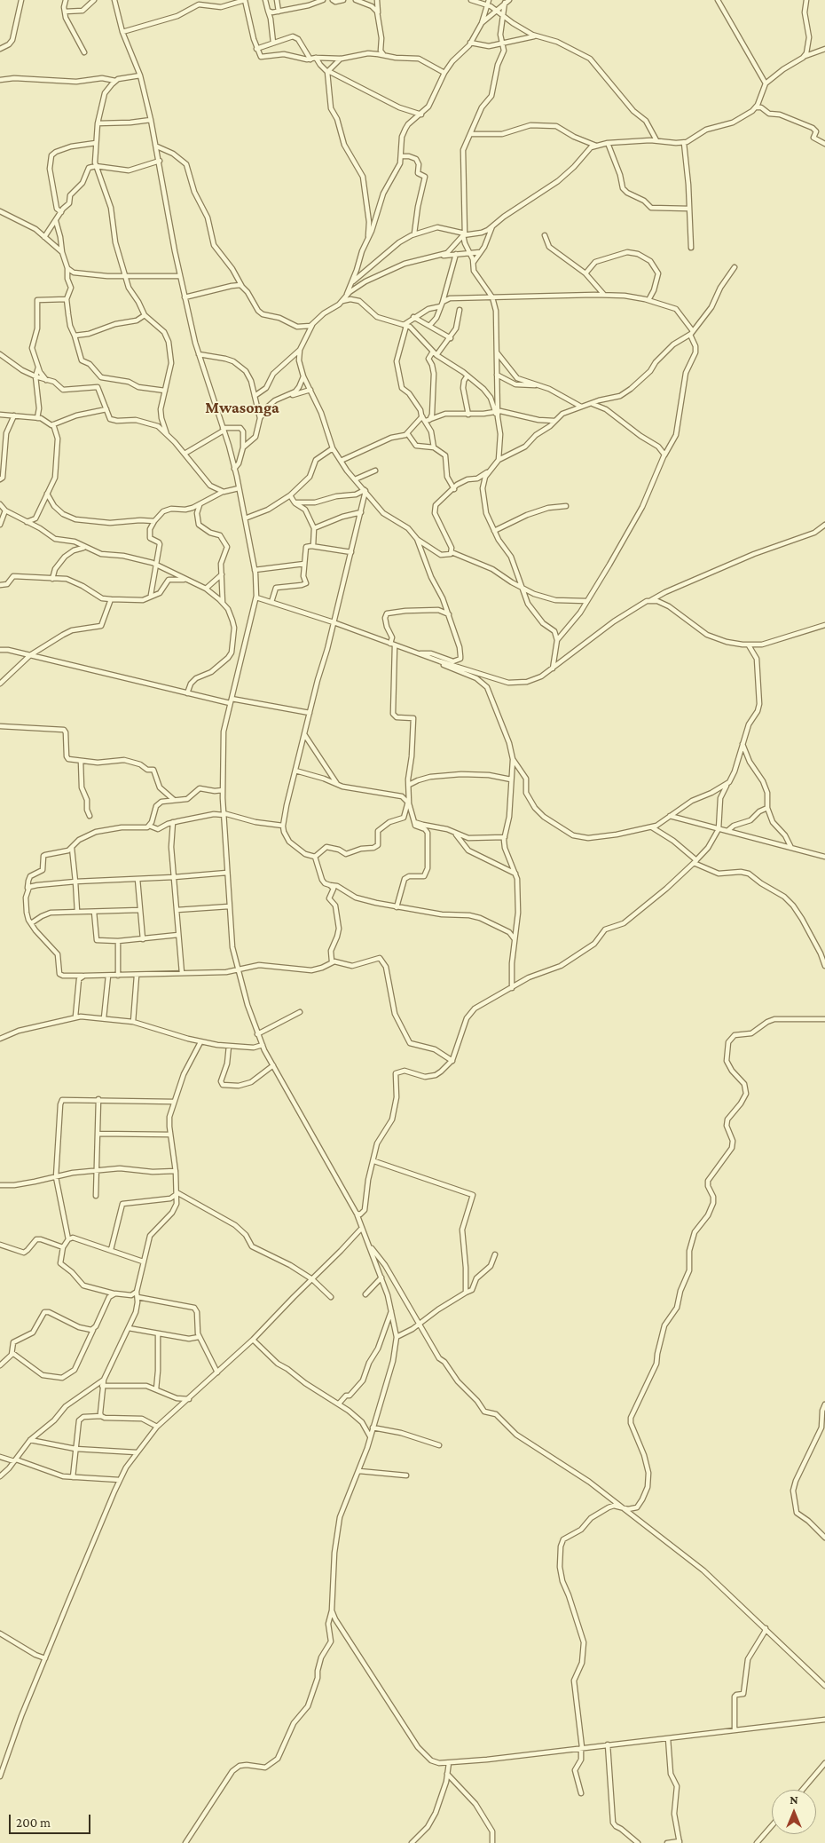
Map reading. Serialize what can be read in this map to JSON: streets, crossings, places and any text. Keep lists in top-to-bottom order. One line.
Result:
{"districts":["Mwasonga"],"scale_bar":"200 m","north":"top"}
